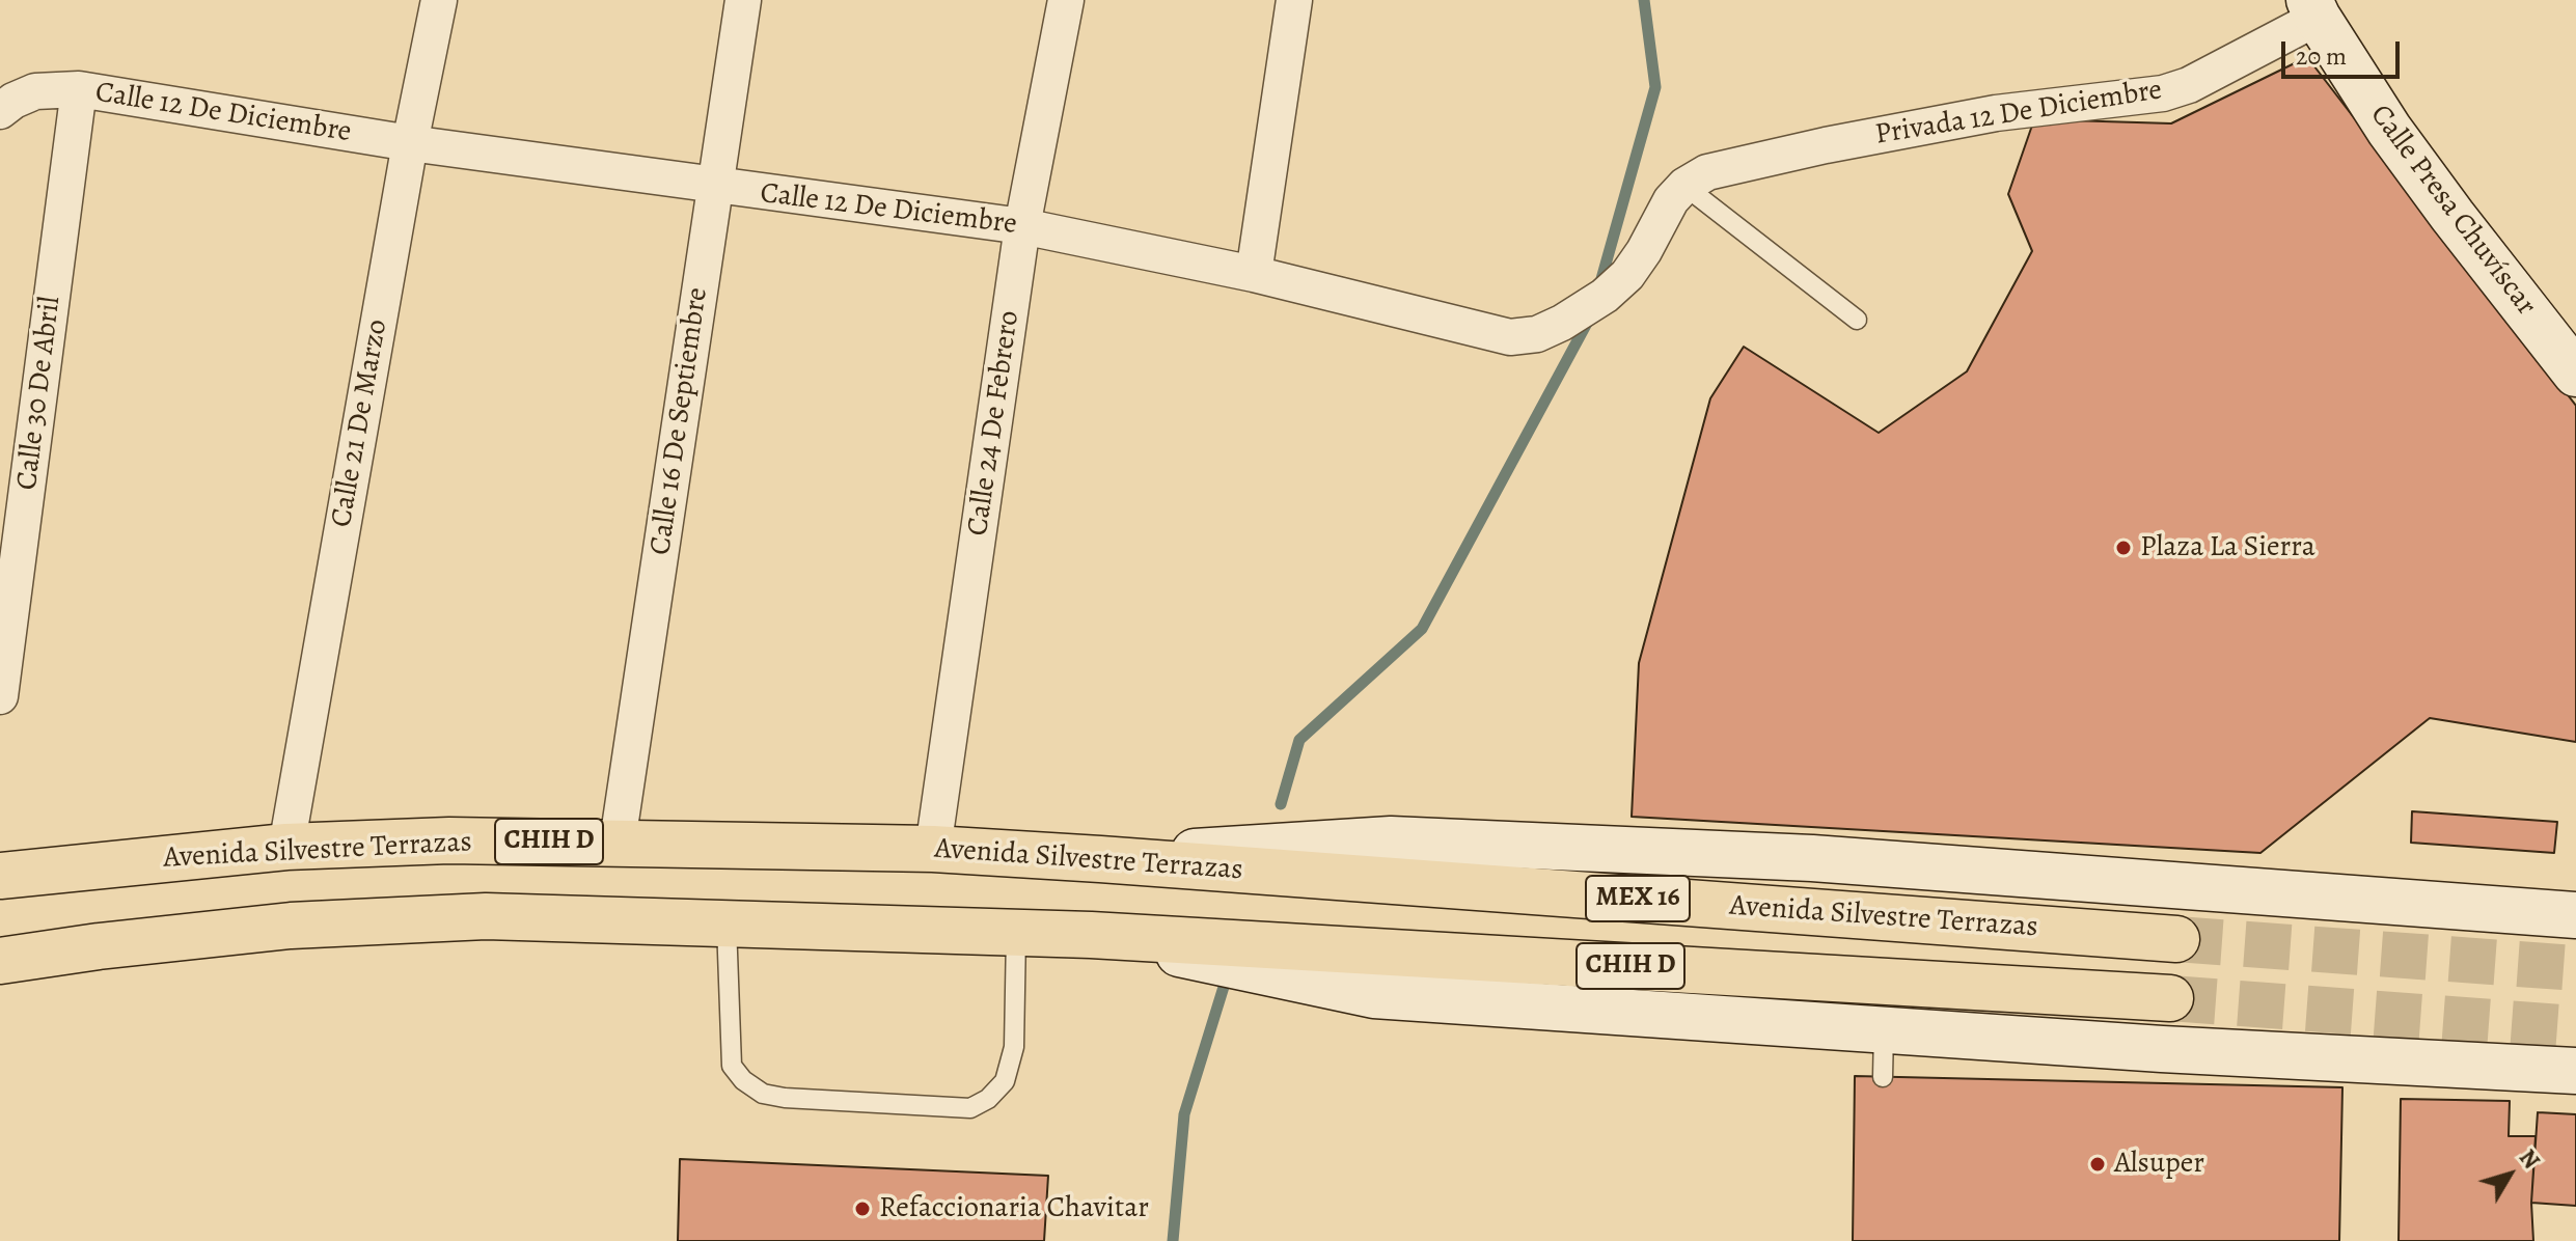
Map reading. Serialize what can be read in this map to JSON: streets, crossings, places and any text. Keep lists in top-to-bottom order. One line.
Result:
{"streets":{"highway":["CHIH D","Avenida Silvestre Terrazas","MEX 16"],"street":["Calle 12 De Diciembre","Privada 12 De Diciembre","Calle Presa Chuvíscar","Calle 30 De Abril","Calle 16 De Septiembre","Calle 21 De Marzo","Calle 24 De Febrero"]},"crossings":[["Calle 12 De Diciembre","Privada 12 De Diciembre"],["Calle 12 De Diciembre","Calle 30 De Abril"],["Calle 12 De Diciembre","Calle 16 De Septiembre"],["Calle 12 De Diciembre","Calle 21 De Marzo"],["Calle 12 De Diciembre","Calle 24 De Febrero"],["Privada 12 De Diciembre","Calle Presa Chuvíscar"],["Calle 16 De Septiembre","Avenida Silvestre Terrazas"],["Calle 21 De Marzo","Avenida Silvestre Terrazas"],["Calle 24 De Febrero","Avenida Silvestre Terrazas"],["CHIH D","Avenida Silvestre Terrazas"]],"places":["Plaza La Sierra","Alsuper","Refaccionaria Chavitar"],"scale_bar":"20 m","north":"top right"}
